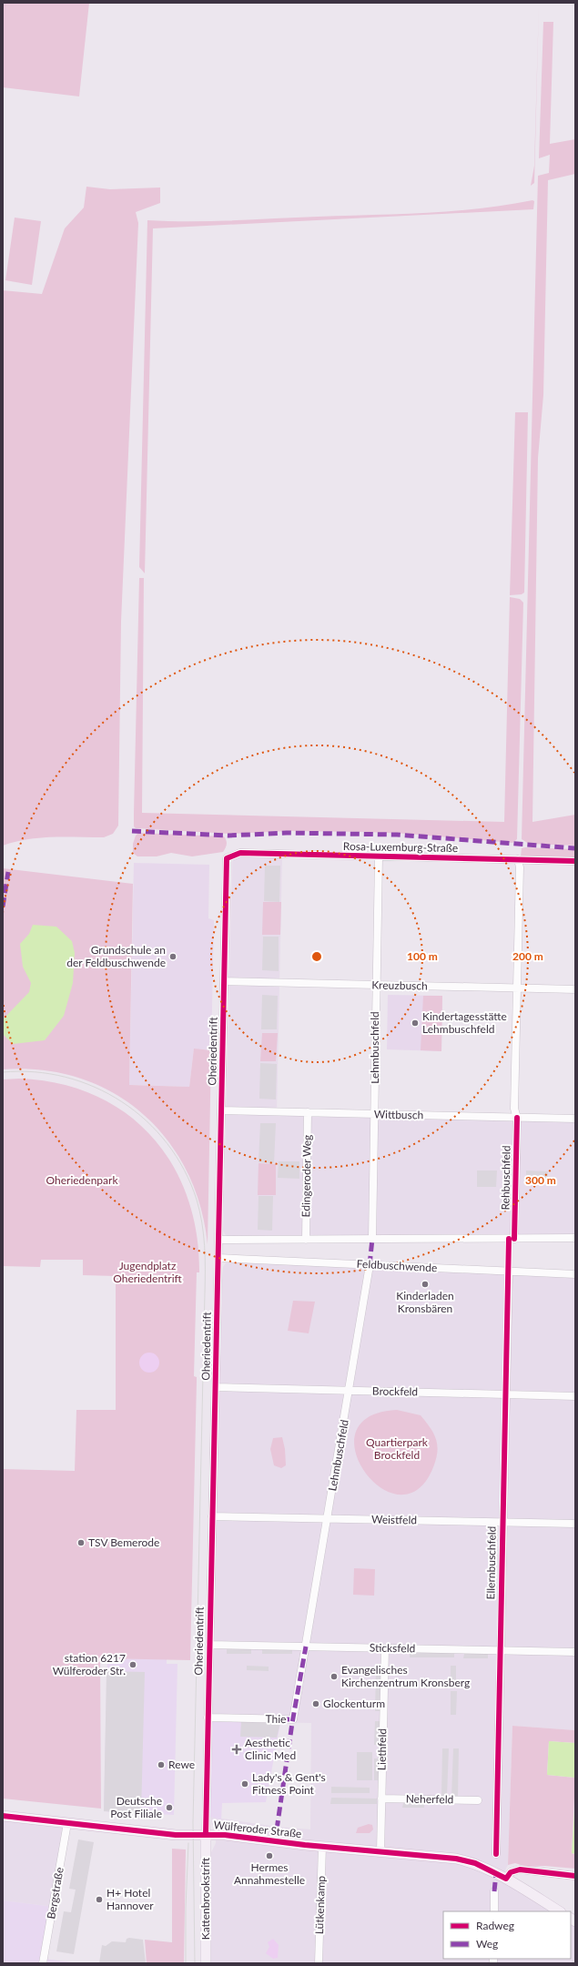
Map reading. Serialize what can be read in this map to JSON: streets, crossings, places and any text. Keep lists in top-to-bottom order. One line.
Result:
{"streets":{"main road":["Wülferoder Straße","Kattenbrookstrift"],"street":["Rosa-Luxemburg-Straße","Kreuzbusch","Lehmbuschfeld","Oheriedentrift","Wittbusch","Edingeroder Weg","Rehbuschfeld","Feldbuschwende","Brockfeld","Weistfeld","Ellernbuschfeld","Sticksfeld","Thie","Liethfeld","Neherfeld","Bergstraße","Lütkenkamp"]},"crossings":[["Rosa-Luxemburg-Straße","Lehmbuschfeld"],["Rosa-Luxemburg-Straße","Oheriedentrift"],["Rosa-Luxemburg-Straße","Rehbuschfeld"],["Kreuzbusch","Lehmbuschfeld"],["Kreuzbusch","Oheriedentrift"],["Kreuzbusch","Rehbuschfeld"],["Lehmbuschfeld","Wittbusch"],["Lehmbuschfeld","Feldbuschwende"],["Lehmbuschfeld","Brockfeld"],["Lehmbuschfeld","Weistfeld"],["Lehmbuschfeld","Sticksfeld"],["Lehmbuschfeld","Thie"],["Oheriedentrift","Wittbusch"],["Oheriedentrift","Feldbuschwende"],["Oheriedentrift","Brockfeld"],["Oheriedentrift","Weistfeld"],["Oheriedentrift","Sticksfeld"],["Oheriedentrift","Thie"],["Oheriedentrift","Wülferoder Straße"],["Oheriedentrift","Kattenbrookstrift"],["Wittbusch","Edingeroder Weg"],["Wittbusch","Rehbuschfeld"],["Feldbuschwende","Ellernbuschfeld"],["Brockfeld","Ellernbuschfeld"],["Weistfeld","Ellernbuschfeld"],["Ellernbuschfeld","Sticksfeld"],["Sticksfeld","Thie"],["Sticksfeld","Liethfeld"],["Liethfeld","Neherfeld"],["Liethfeld","Wülferoder Straße"],["Wülferoder Straße","Bergstraße"],["Wülferoder Straße","Kattenbrookstrift"],["Wülferoder Straße","Lütkenkamp"]],"parks":["Oheriedenpark","Jugendplatz Oheriedentrift","Quartierpark Brockfeld"],"places":{"other":["Grundschule an der Feldbuschwende","Kindertagesstätte Lehmbuschfeld","Kinderladen Kronsbären","TSV Bemerode","station 6217 Wülferoder Str.","Evangelisches Kirchenzentrum Kronsberg","Glockenturm","Rewe","Lady's & Gent's Fitness Point","Deutsche Post Filiale","Hermes Annahmestelle","H+ Hotel Hannover"],"health":["Aesthetic Clinic Med"]},"legend":["Radweg","Weg"],"rings":["100 m","200 m","300 m"]}
